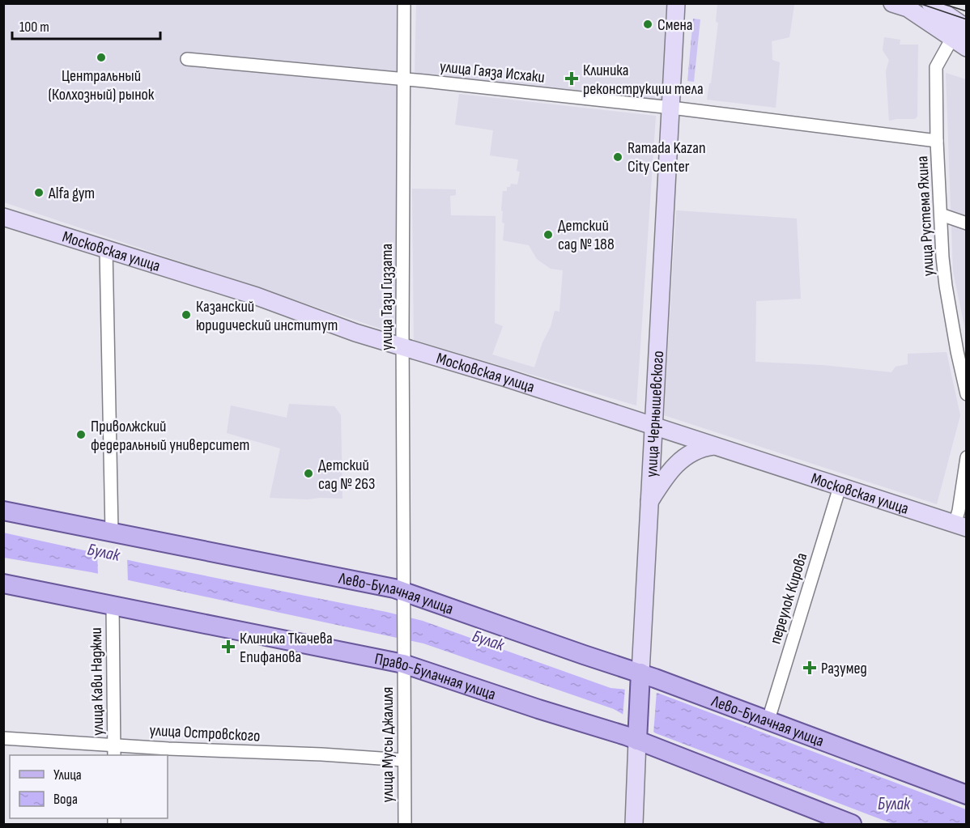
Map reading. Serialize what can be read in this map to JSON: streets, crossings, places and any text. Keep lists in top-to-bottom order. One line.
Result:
{"streets":{"main road":["улица Чернышевского","Лево-Булачная улица","Право-Булачная улица"],"street":["улица Гаяза Исхаки","улица Рустема Яхина","Московская улица","улица Тази Гиззата","переулок Кирова","улица Кави Наджми","улица Островского","улица Мусы Джалиля"]},"crossings":[["улица Гаяза Исхаки","улица Рустема Яхина"],["улица Гаяза Исхаки","улица Тази Гиззата"],["улица Гаяза Исхаки","улица Чернышевского"],["Московская улица","улица Тази Гиззата"],["Московская улица","улица Чернышевского"],["Московская улица","переулок Кирова"],["улица Тази Гиззата","Лево-Булачная улица"],["улица Тази Гиззата","Право-Булачная улица"],["улица Тази Гиззата","улица Мусы Джалиля"],["улица Чернышевского","Лево-Булачная улица"],["улица Чернышевского","Право-Булачная улица"],["Лево-Булачная улица","переулок Кирова"],["Право-Булачная улица","улица Кави Наджми"],["Право-Булачная улица","улица Мусы Джалиля"],["улица Кави Наджми","улица Островского"],["улица Островского","улица Мусы Джалиля"]],"water":["Булак"],"places":{"other":["Смена","Центральный (Колхозный) рынок","Ramada Kazan City Center","Alfa gym","Детский сад № 188","Казанский юридический институт","Приволжский федеральный университет","Детский сад № 263"],"health":["Клиника реконструкции тела","Клиника Ткачева Епифанова","Разумед"]},"legend":["Улица","Вода"],"scale_bar":"100 m"}
